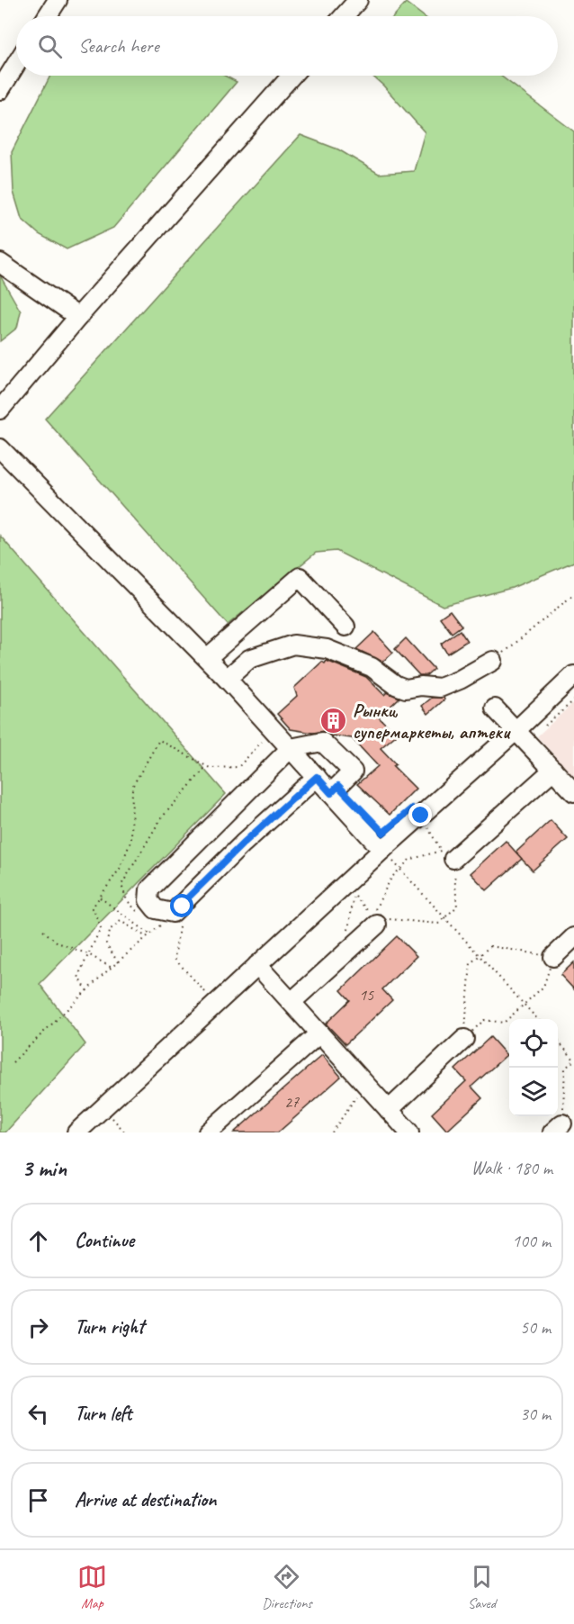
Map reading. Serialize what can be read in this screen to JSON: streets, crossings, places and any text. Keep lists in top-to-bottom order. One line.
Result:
{"places":{"building":["Рынки, супермаркеты, аптеки"]},"house_numbers":["15","27"],"page":{"search":"Search here","heading":["3 min","Walk · 180 m"],"list":[["Continue","100 m"],["Turn right","50 m"],["Turn left","30 m"],"Arrive at destination"],"nav":["Map","Directions","Saved"]}}
